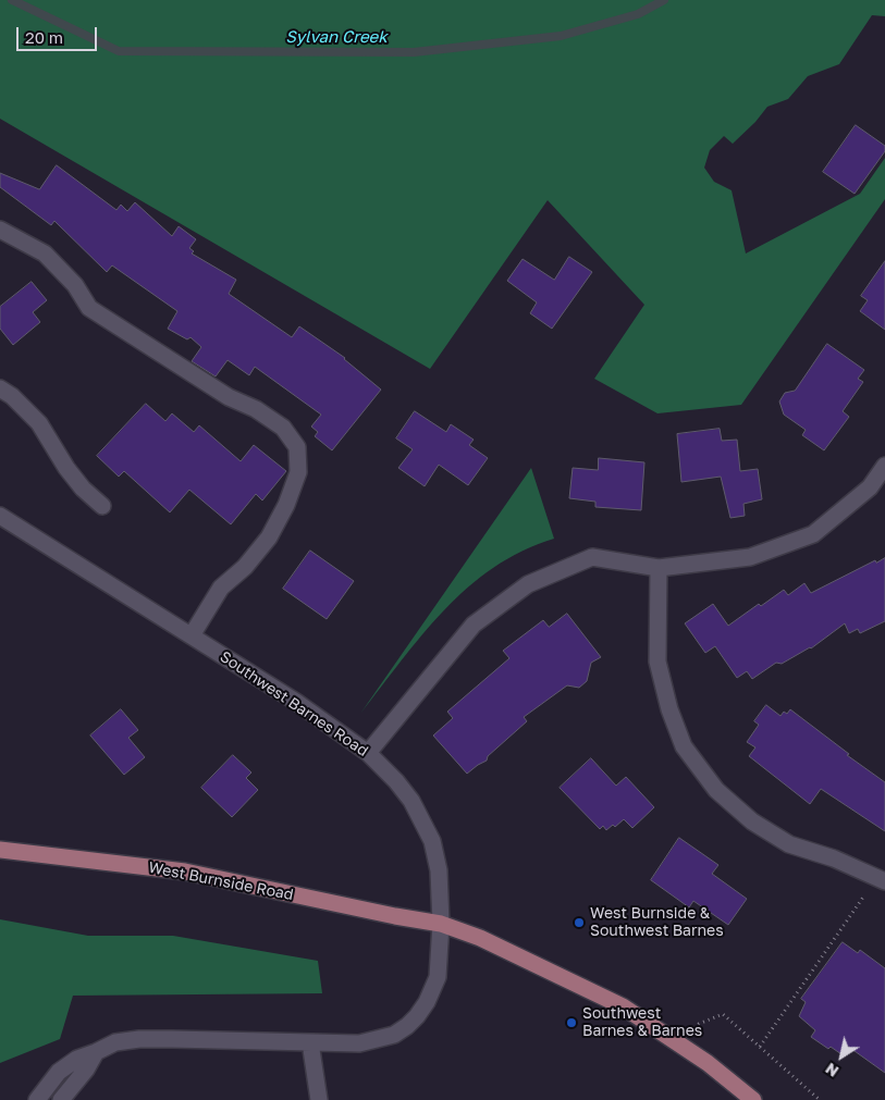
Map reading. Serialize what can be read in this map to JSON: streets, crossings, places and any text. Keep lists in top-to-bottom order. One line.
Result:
{"streets":{"main road":["West Burnside Road"],"street":["Southwest Barnes Road"]},"crossings":[["Southwest Barnes Road","West Burnside Road"]],"water":["Sylvan Creek"],"places":["West Burnside & Southwest Barnes","Southwest Barnes & Barnes"],"scale_bar":"20 m","north":"bottom left"}
